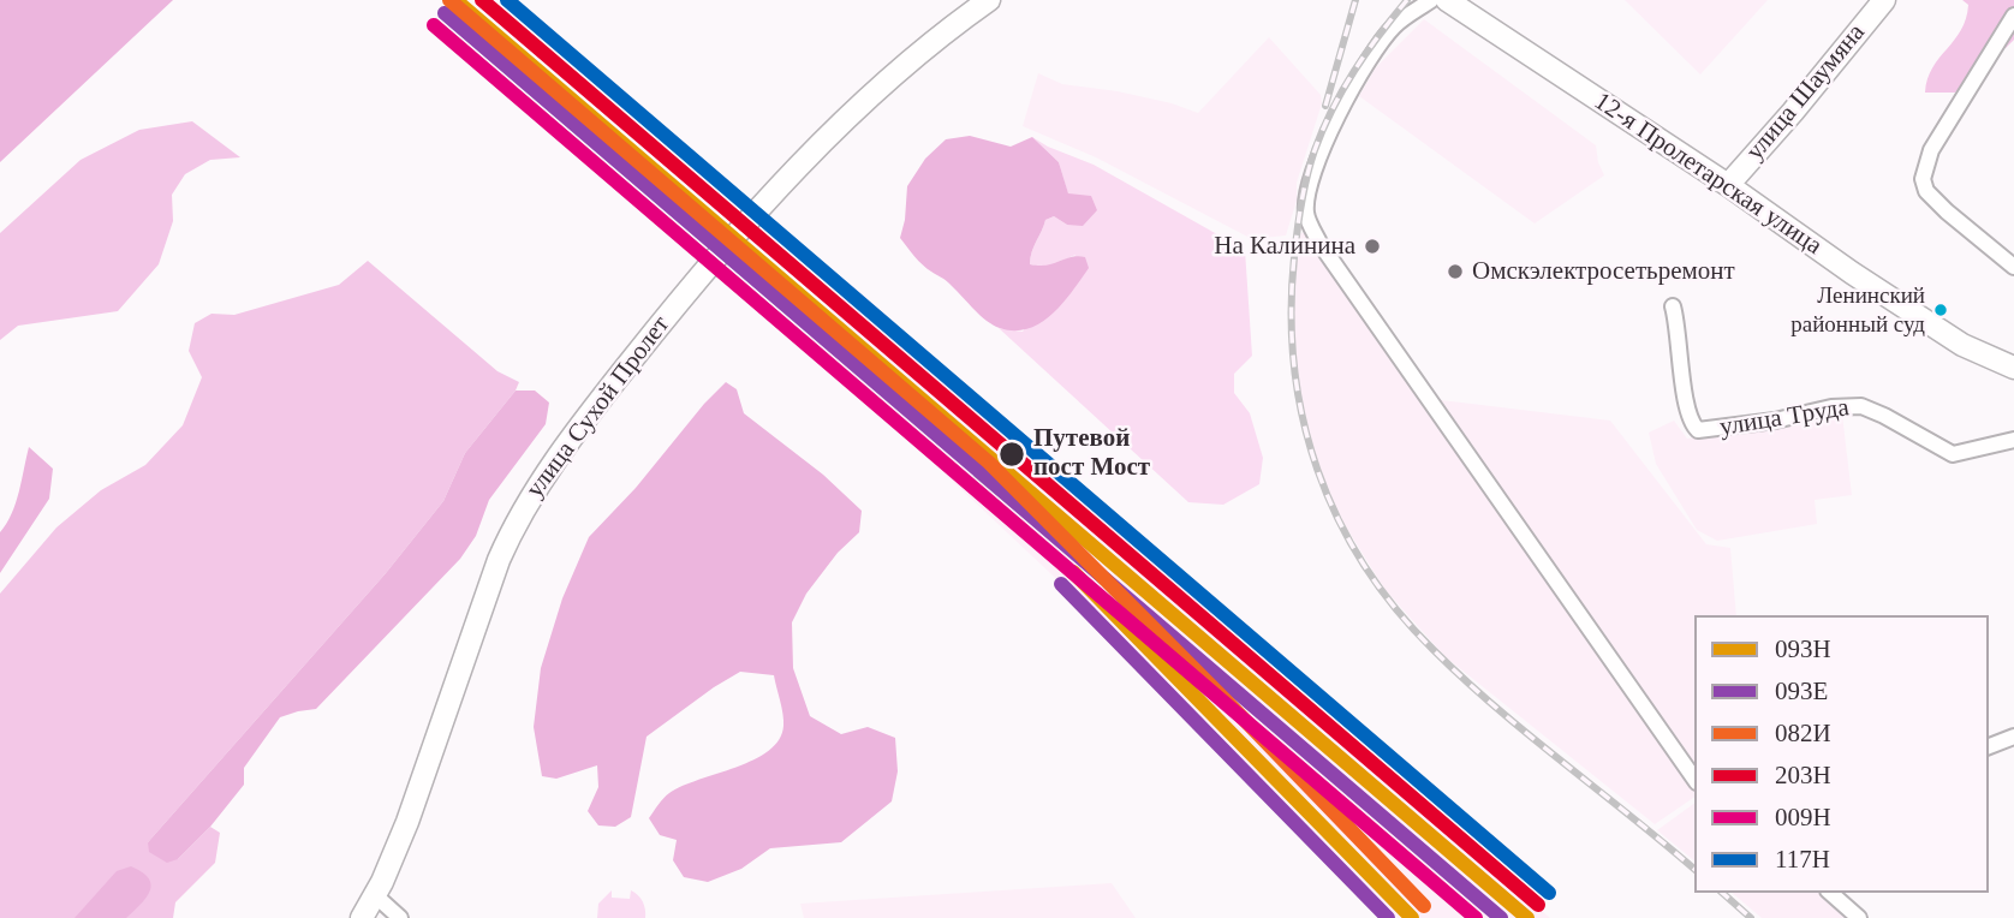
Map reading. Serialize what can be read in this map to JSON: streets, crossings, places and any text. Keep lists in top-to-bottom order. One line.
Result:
{"streets":{"main road":["улица Шаумяна","12-я Пролетарская улица","улица Сухой Пролет"],"street":["улица Труда"]},"crossings":[["улица Шаумяна","12-я Пролетарская улица"]],"places":["На Калинина","Омскэлектросетьремонт","Ленинский районный суд","Путевой пост Мост"],"lines":["transit line 093Н","transit line 082И","transit line 203Н","transit line 117Н","transit line 093Е","transit line 009Н"],"legend":["093Н","093Е","082И","203Н","009Н","117Н"]}
